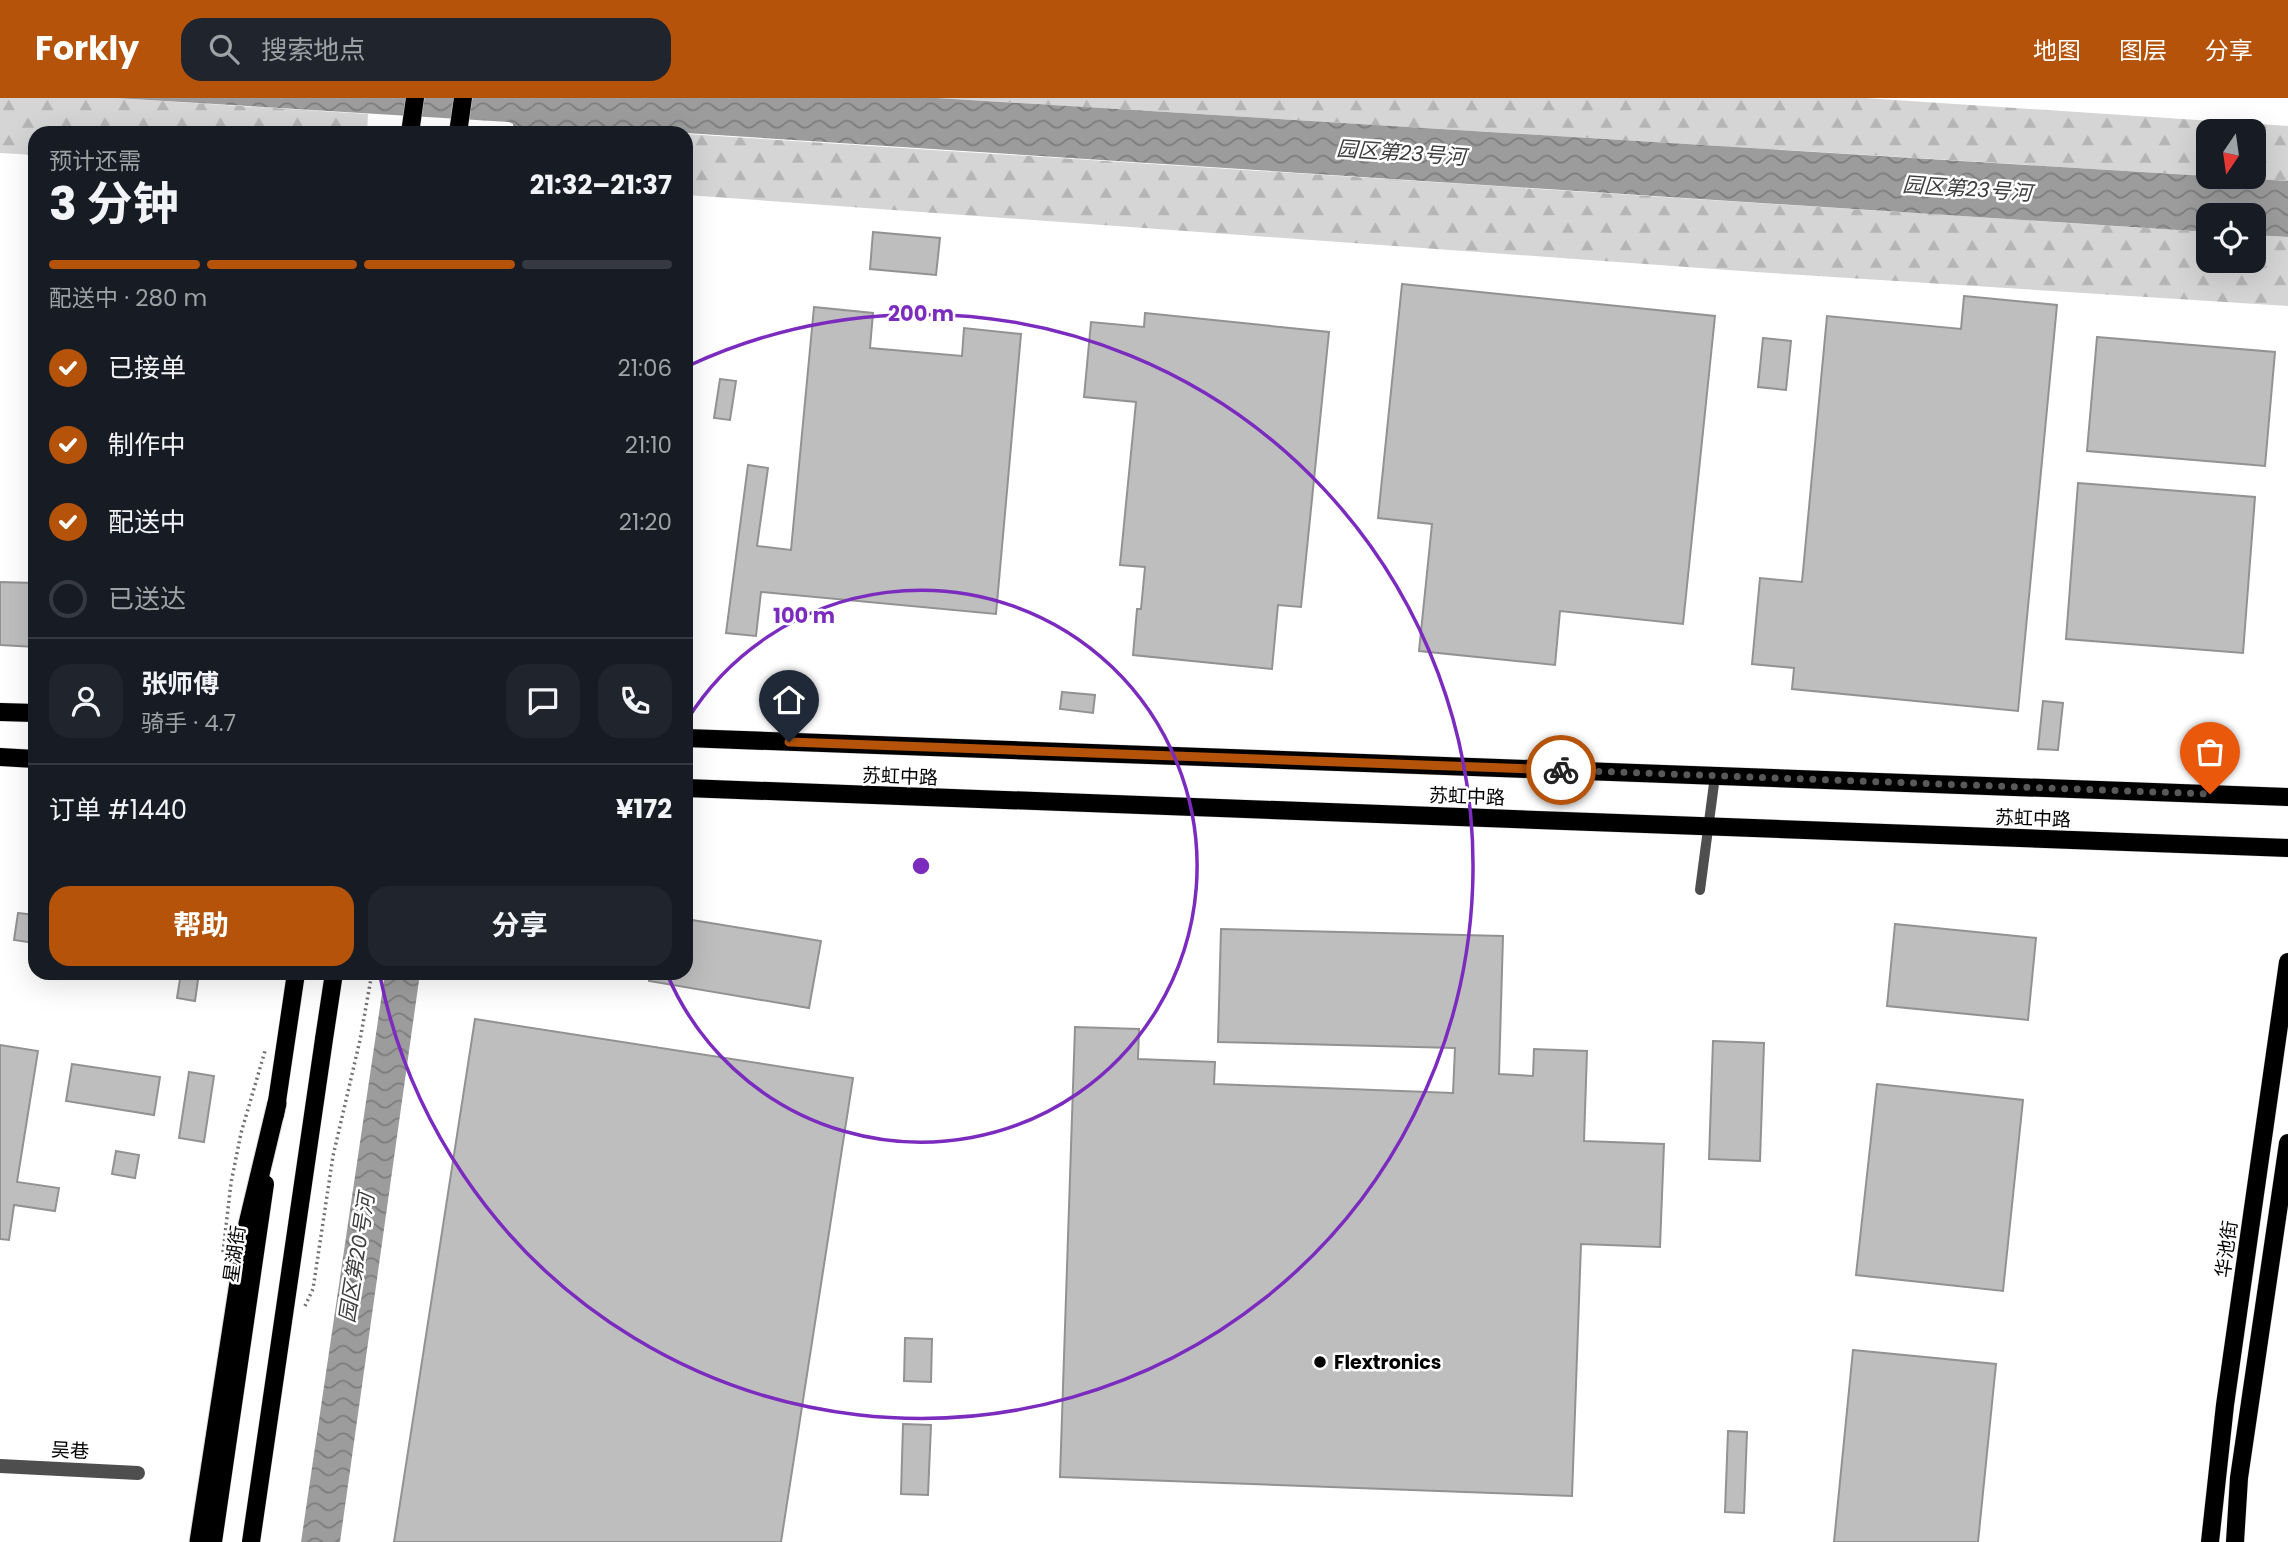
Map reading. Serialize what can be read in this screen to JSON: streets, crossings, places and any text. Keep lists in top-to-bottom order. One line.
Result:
{"streets":{"main road":["苏虹中路","华池街","星湖街"],"street":["吴巷"]},"water":["园区第23号河","园区第20号河"],"places":["Flextronics"],"north":"bottom","page":{"header":"Forkly","search":"搜索地点","nav":["地图","图层","分享"],"heading":["3 分钟","预计还需","21:32–21:37"],"panel":["张师傅","骑手 · 4.7","订单 #1440","¥172"],"bar":"配送中 · 280 m","list":[["已接单","21:06"],["制作中","21:10"],["配送中","21:20"],"已送达"],"buttons":["帮助","分享"]},"rings":["200 m","100 m"]}
